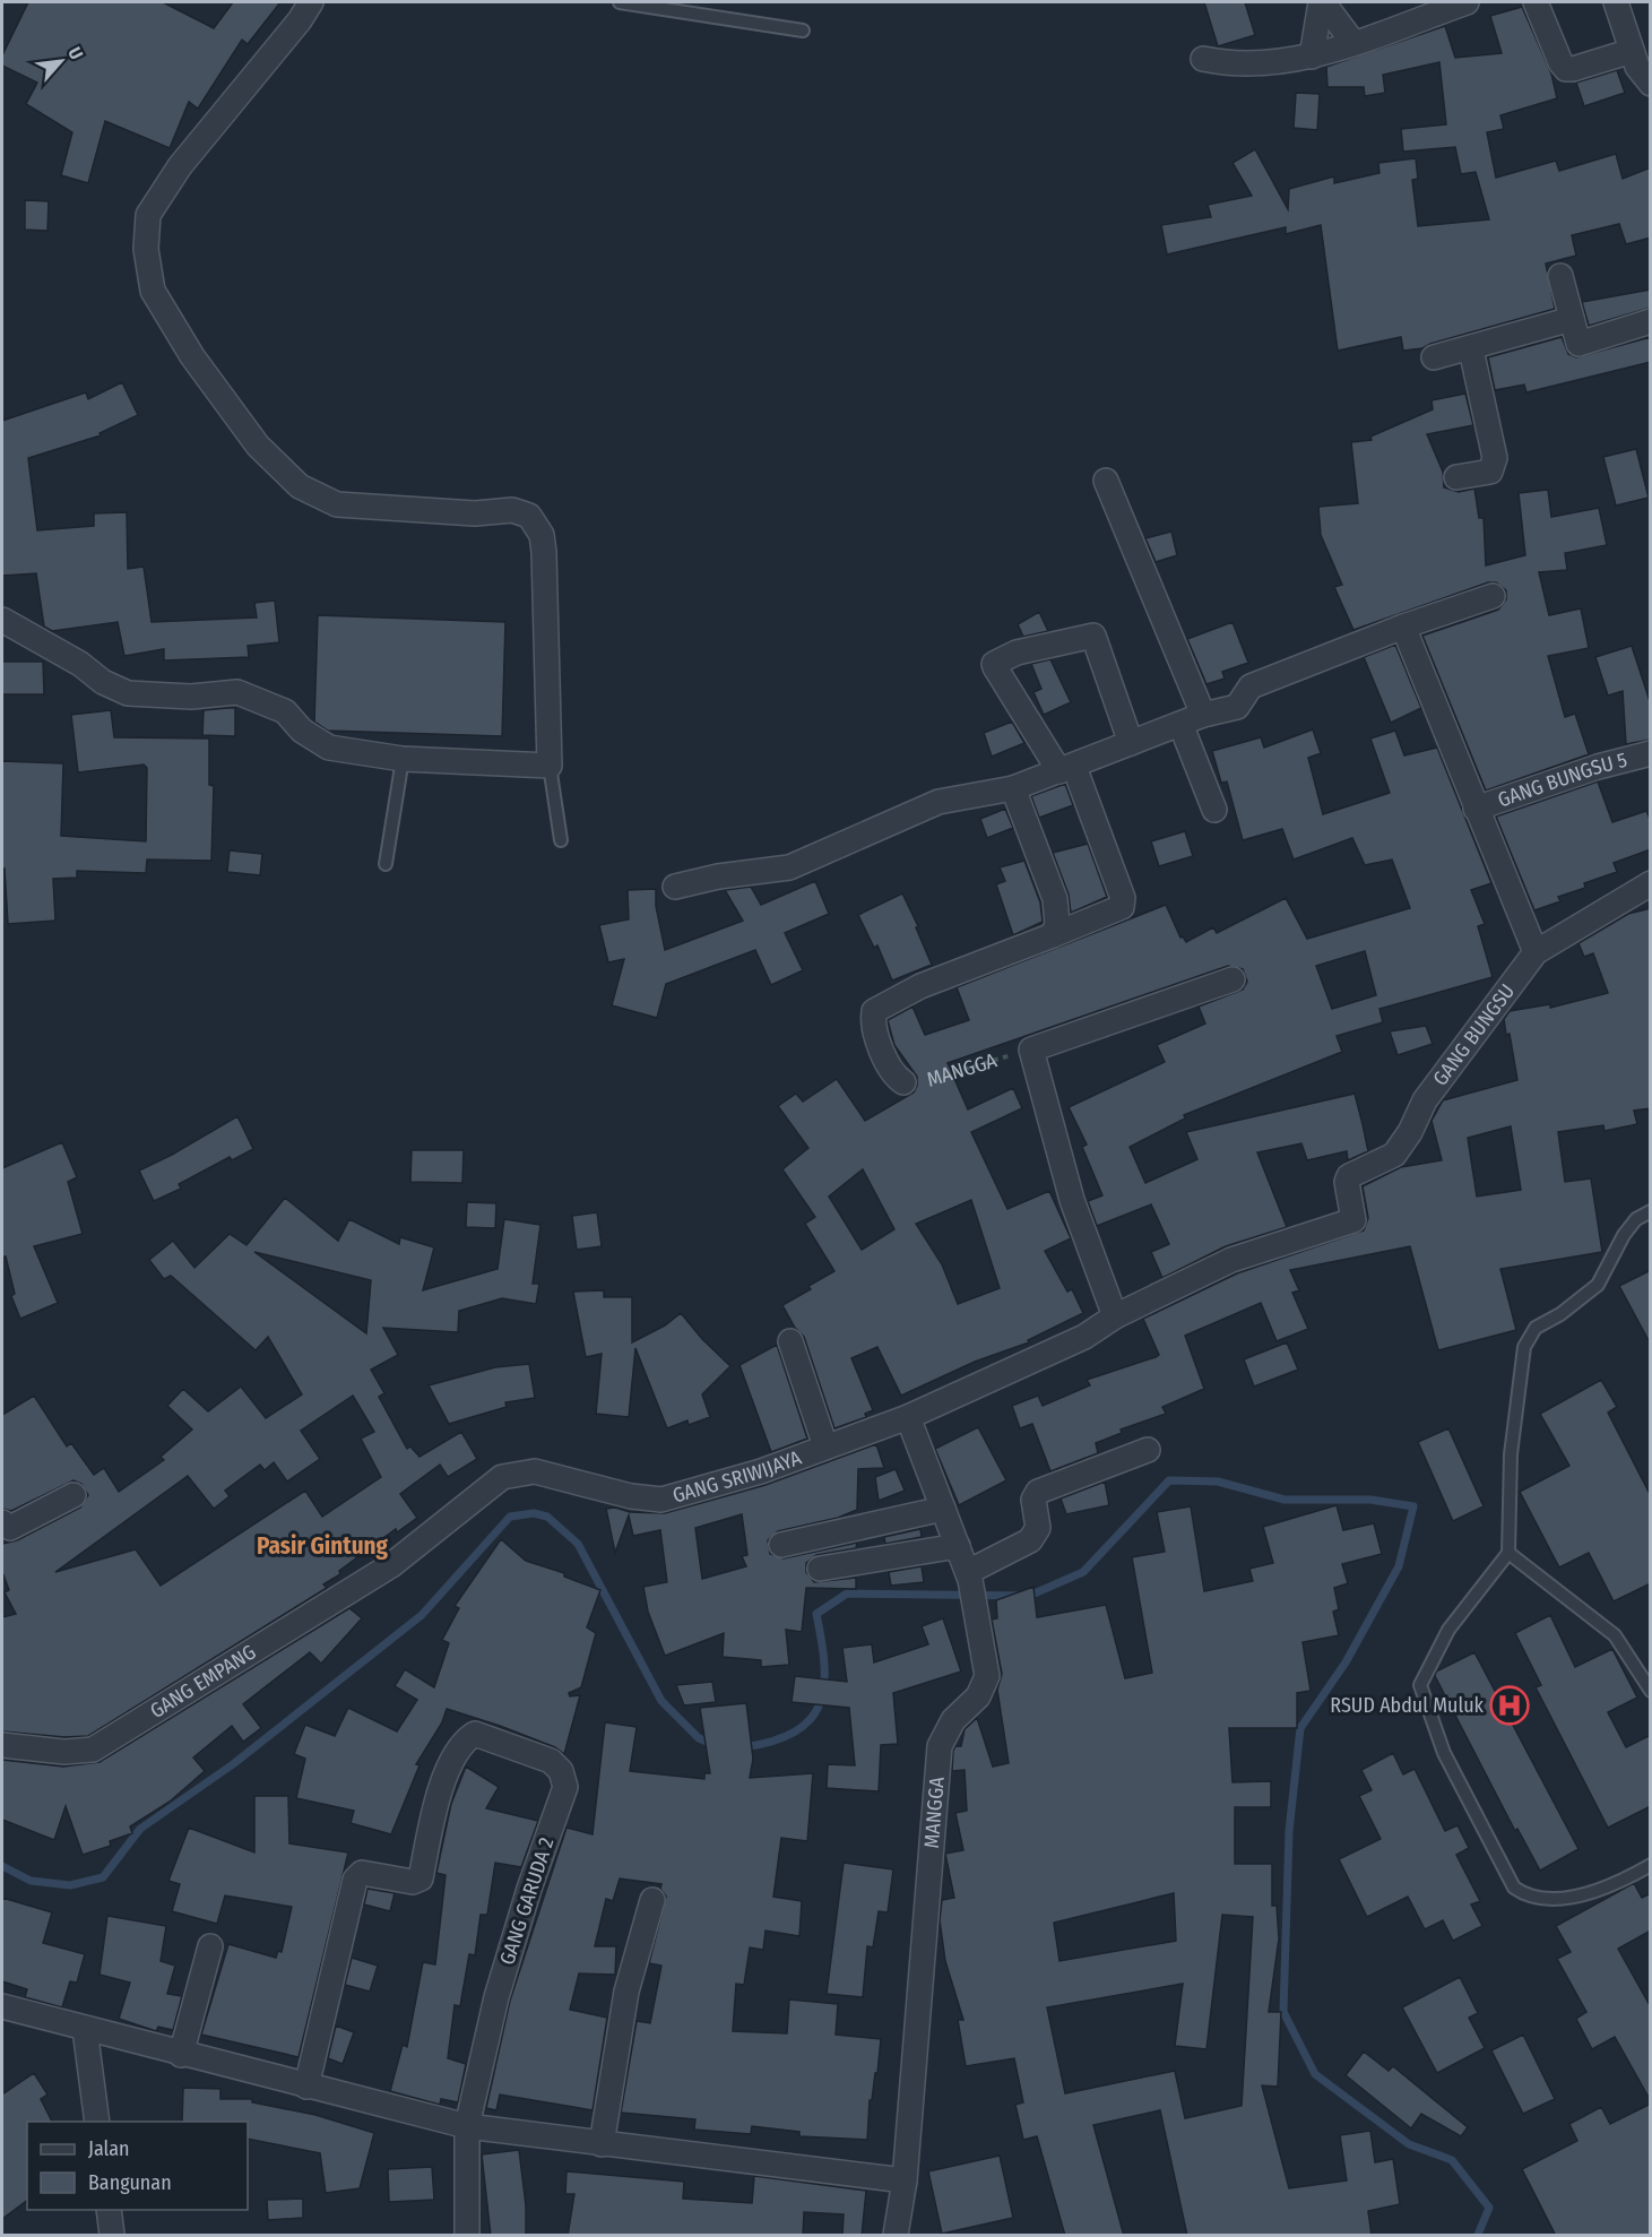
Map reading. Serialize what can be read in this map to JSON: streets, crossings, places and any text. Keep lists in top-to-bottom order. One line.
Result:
{"streets":{"street":["GANG BUNGSU 5","GANG BUNGSU","MANGGA","GANG SRIWIJAYA","GANG EMPANG","GANG GARUDA 2"]},"crossings":[["GANG BUNGSU","GANG SRIWIJAYA"],["MANGGA","GANG SRIWIJAYA"],["GANG SRIWIJAYA","GANG EMPANG"]],"districts":["Pasir Gintung"],"places":{"hospital":["RSUD Abdul Muluk"]},"legend":["Jalan","Bangunan"],"north":"top right"}
